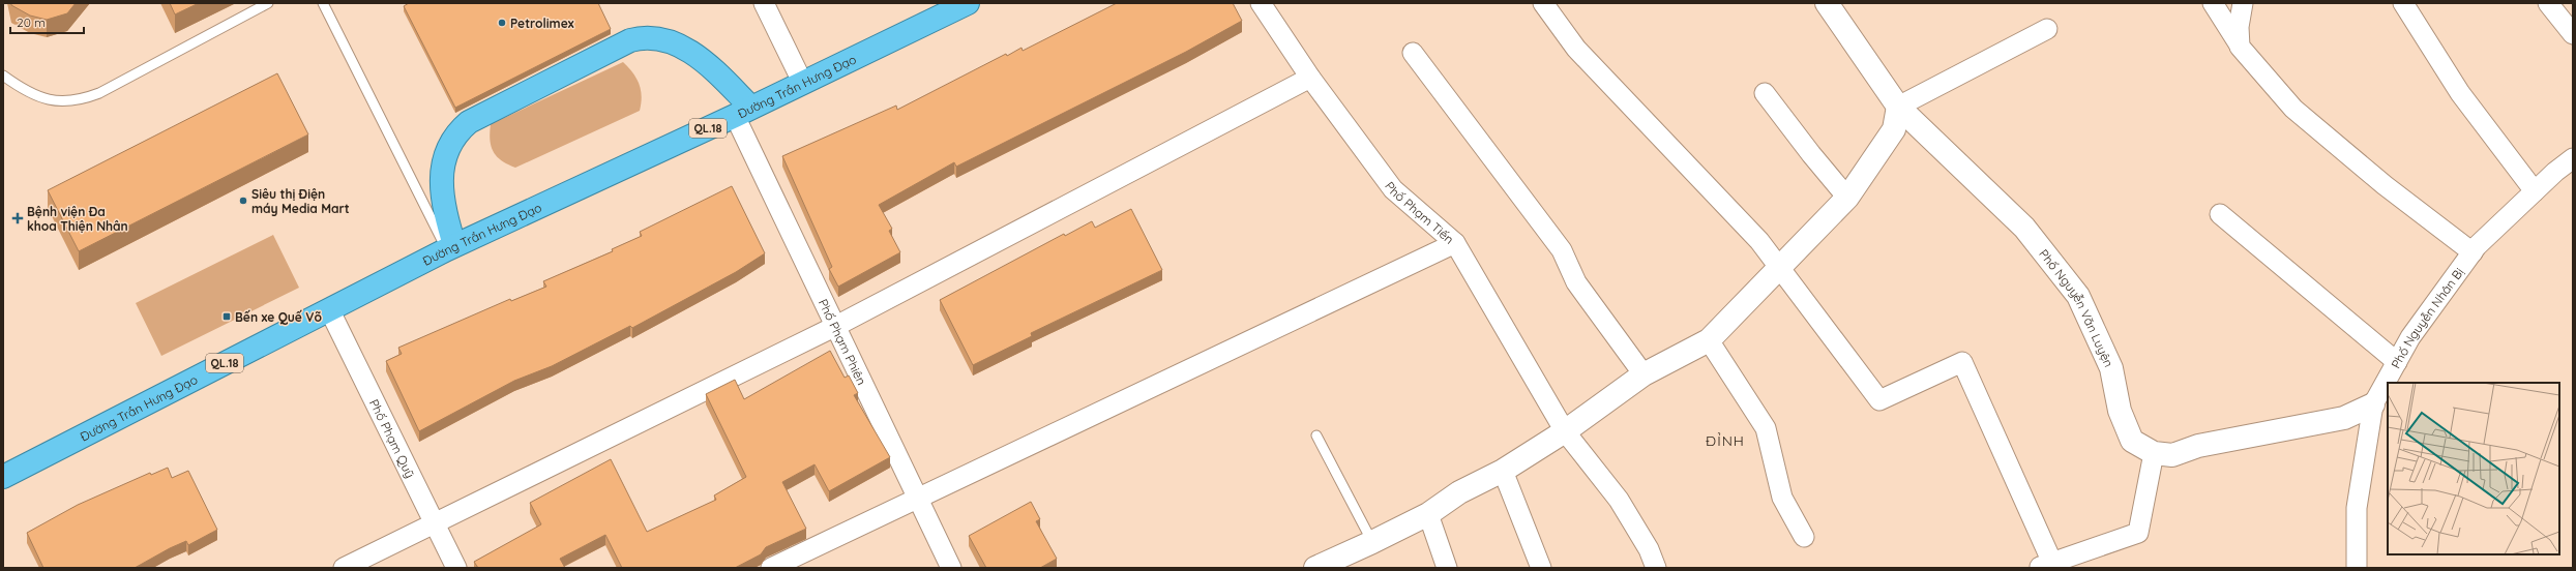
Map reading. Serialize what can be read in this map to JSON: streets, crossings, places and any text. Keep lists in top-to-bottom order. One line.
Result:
{"streets":{"highway":["Đường Trần Hưng Đạo","QL.18"],"street":["Phố Phạm Tiến","Phố Nguyễn Văn Luyện","Phố Nguyễn Nhân Bị","Phố Phạm Phiên","Phố Phạm Quỹ"]},"crossings":[["Đường Trần Hưng Đạo","Phố Phạm Phiên"],["Đường Trần Hưng Đạo","Phố Phạm Quỹ"],["Phố Nguyễn Văn Luyện","Phố Nguyễn Nhân Bị"]],"districts":["ĐỈNH"],"places":{"other":["Petrolimex","Siêu thị Điện máy Media Mart"],"health":["Bệnh viện Đa khoa Thiện Nhân"],"transit":["Bến xe Quế Võ"]},"scale_bar":"20 m"}
